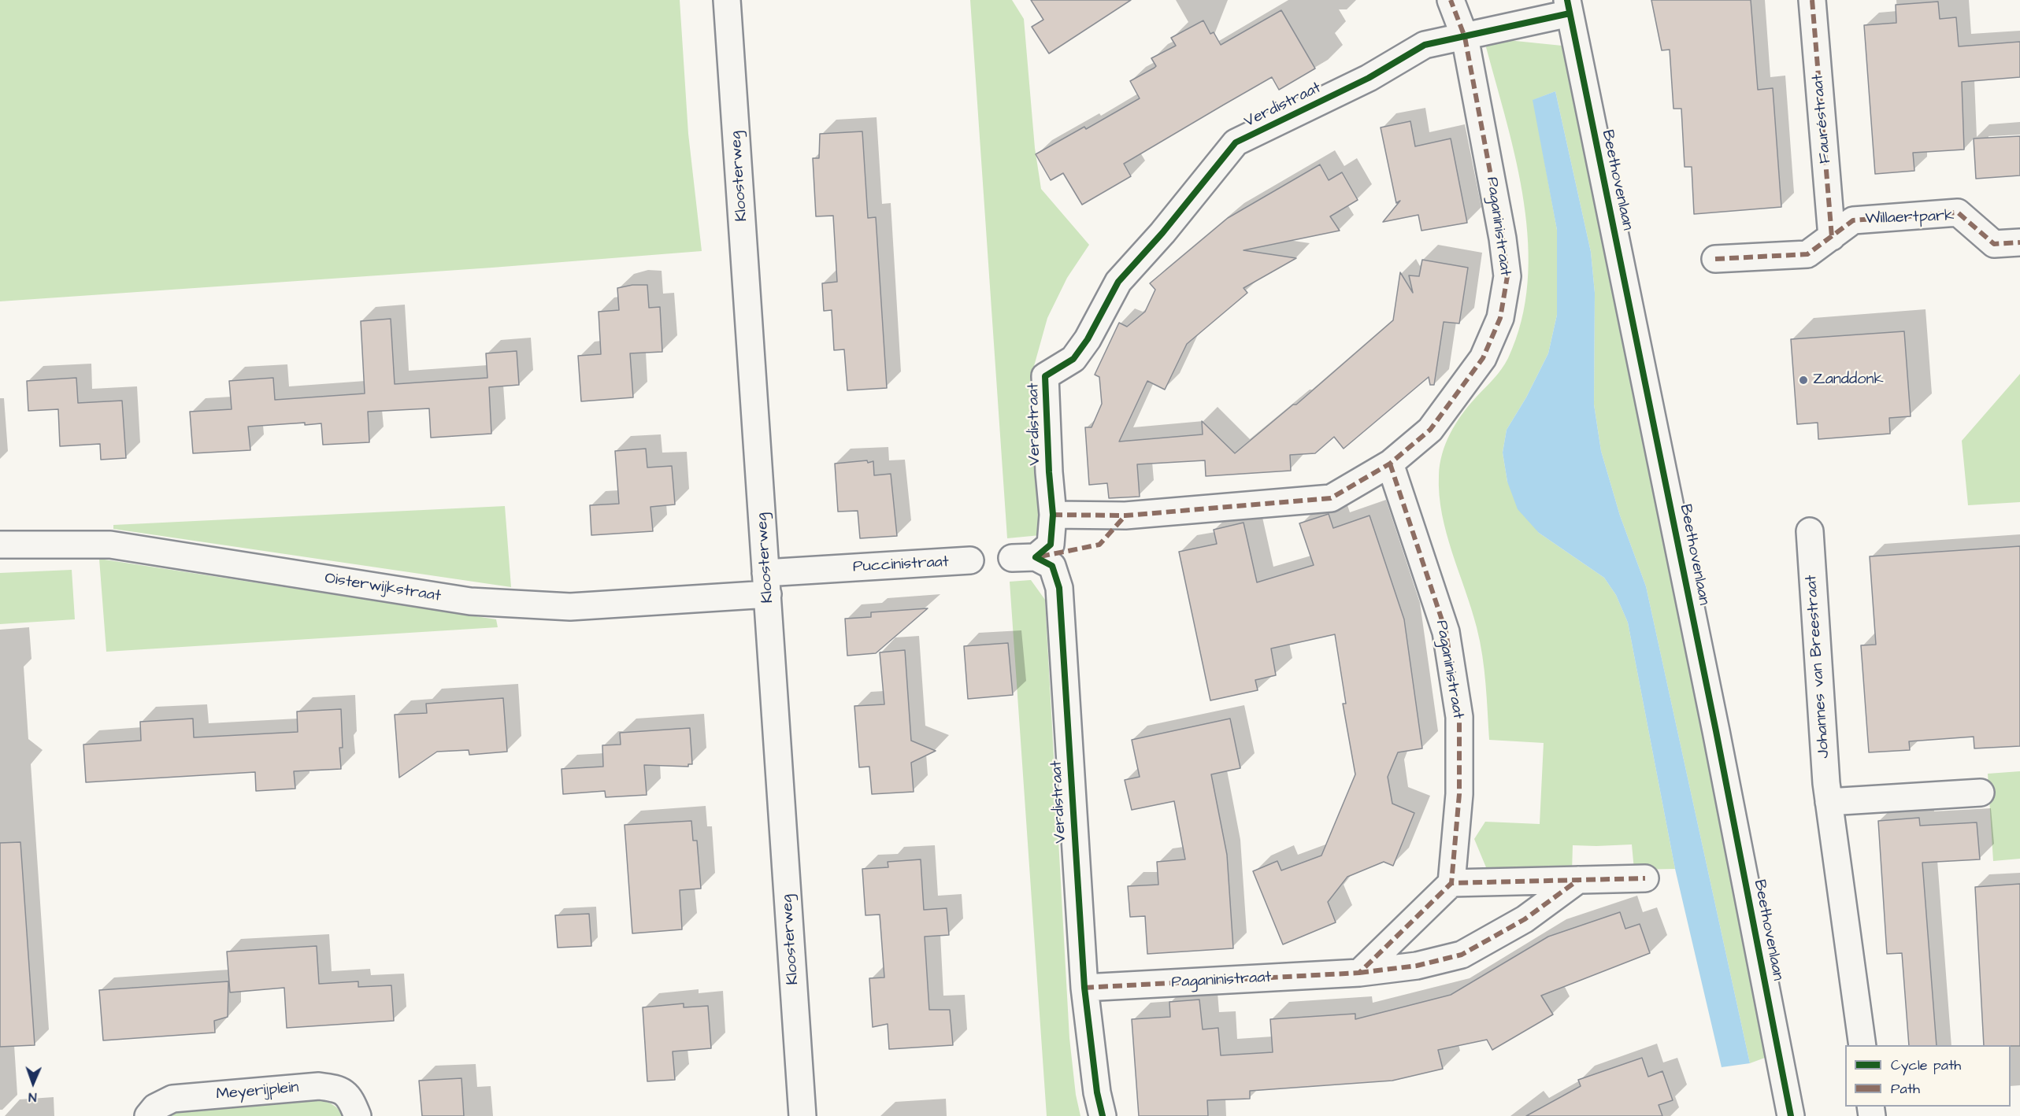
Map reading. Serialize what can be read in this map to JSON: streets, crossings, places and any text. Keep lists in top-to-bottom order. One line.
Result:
{"streets":{"street":["Verdistraat","Fauréstraat","Kloosterweg","Beethovenlaan","Willaertpark","Paganinistraat","Puccinistraat","Oisterwijkstraat","Johannes van Breestraat","Meyerijplein"]},"crossings":[["Verdistraat","Beethovenlaan"],["Verdistraat","Paganinistraat"],["Fauréstraat","Willaertpark"],["Kloosterweg","Puccinistraat"],["Kloosterweg","Oisterwijkstraat"],["Puccinistraat","Oisterwijkstraat"]],"places":["Zanddonk"],"legend":["Cycle path","Path"],"north":"bottom"}
